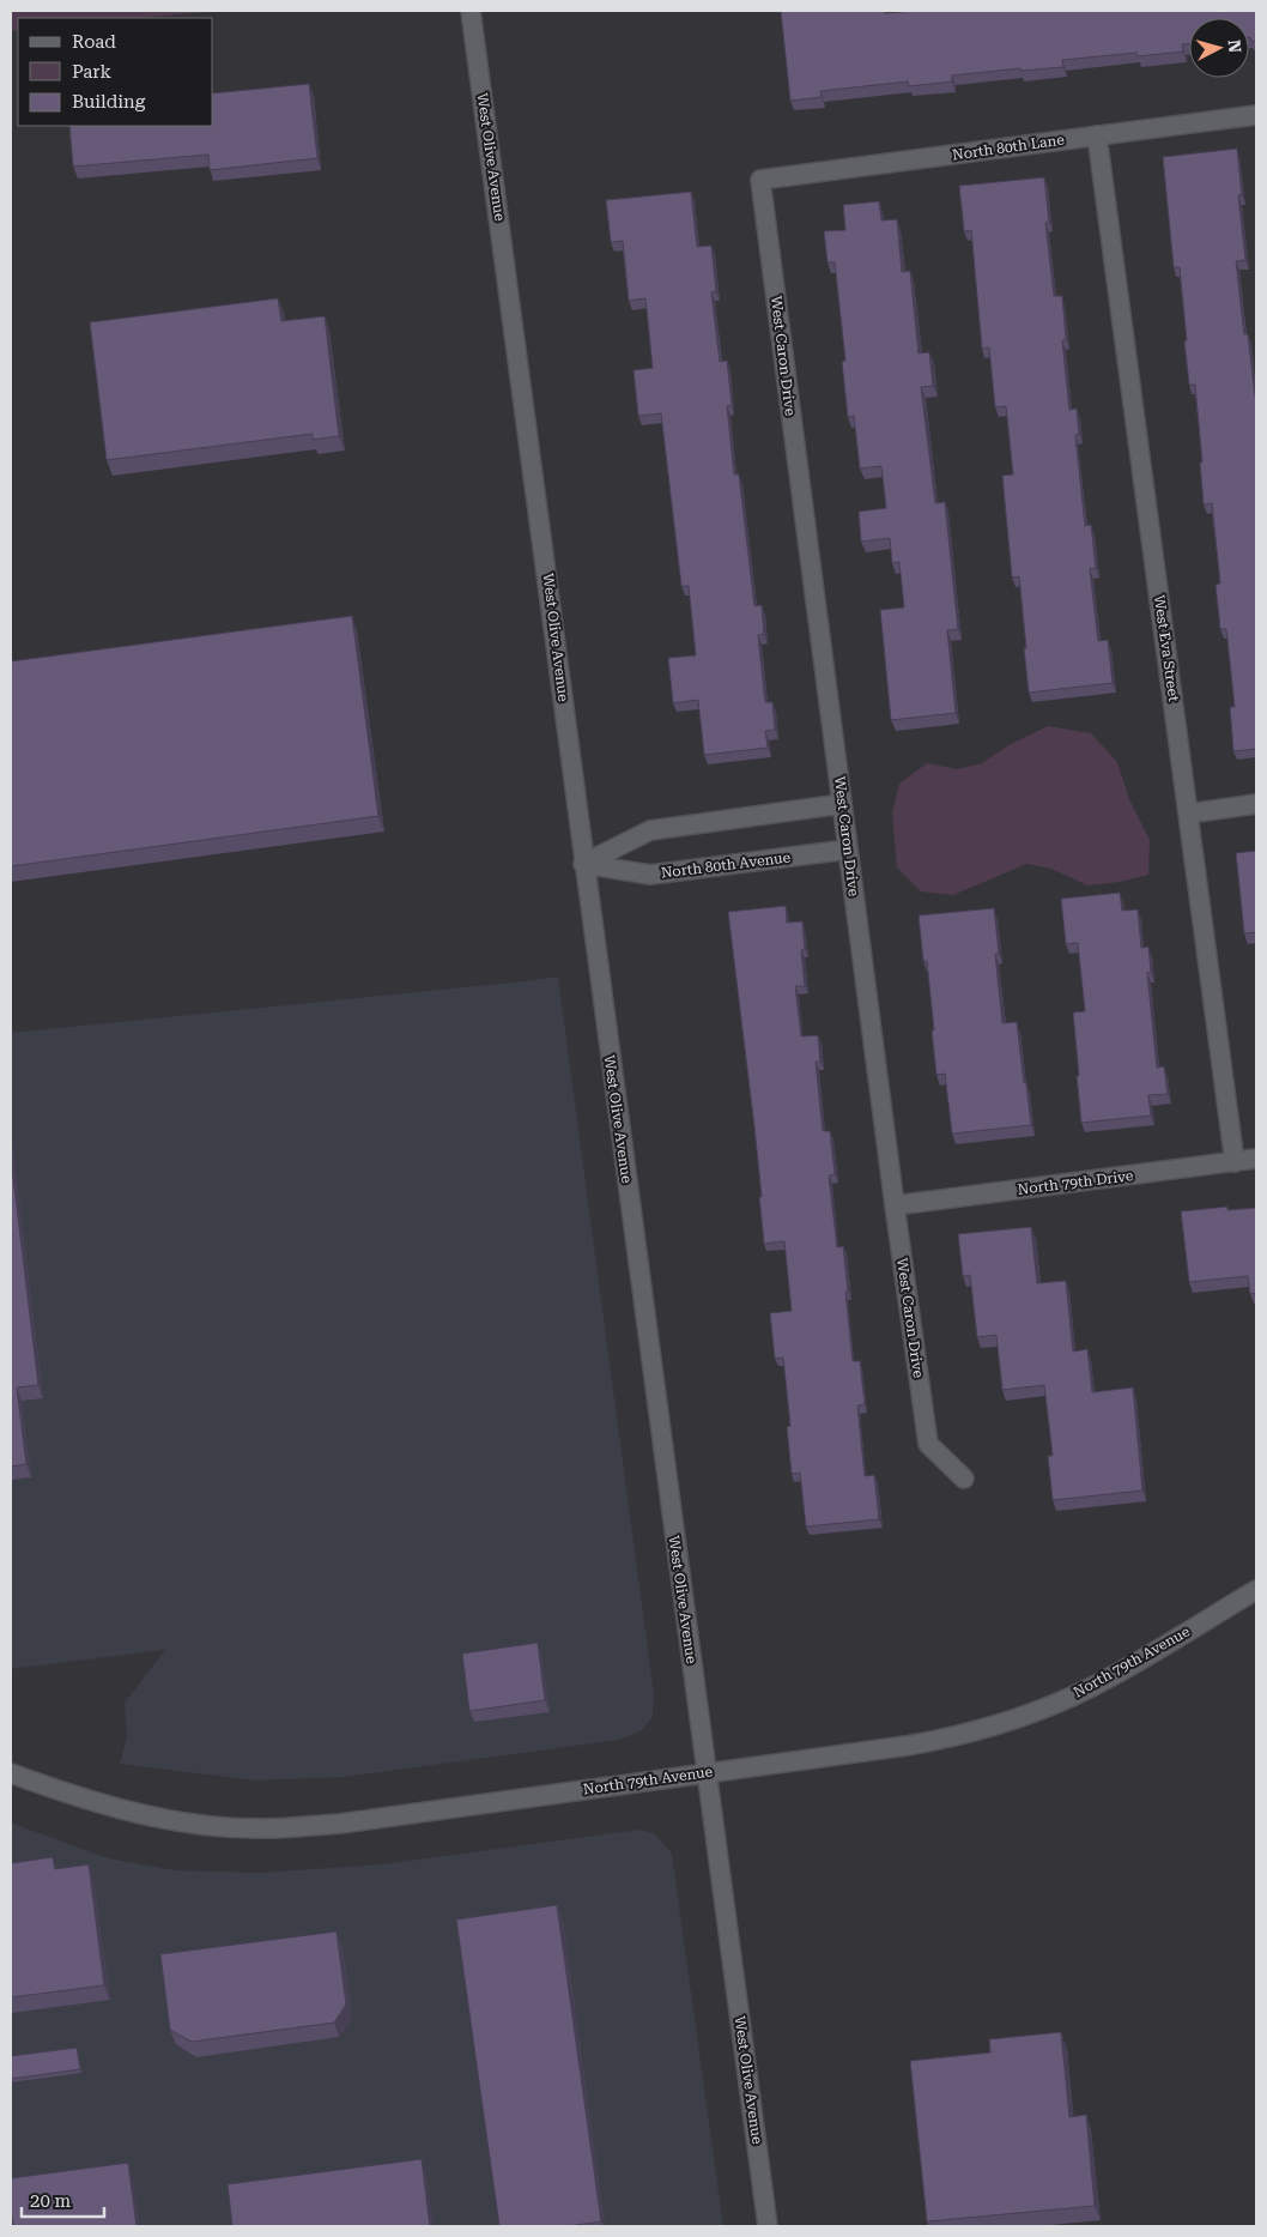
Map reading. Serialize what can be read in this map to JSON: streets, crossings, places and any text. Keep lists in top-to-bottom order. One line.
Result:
{"streets":{"street":["North 80th Lane","West Olive Avenue","West Caron Drive","West Eva Street","North 80th Avenue","North 79th Drive","North 79th Avenue"]},"crossings":[["North 80th Lane","West Caron Drive"],["North 80th Lane","West Eva Street"],["West Olive Avenue","North 80th Avenue"],["West Olive Avenue","North 79th Avenue"],["West Caron Drive","North 80th Avenue"],["West Caron Drive","North 79th Drive"],["West Eva Street","North 79th Drive"]],"legend":["Road","Park","Building"],"scale_bar":"20 m","north":"right"}
